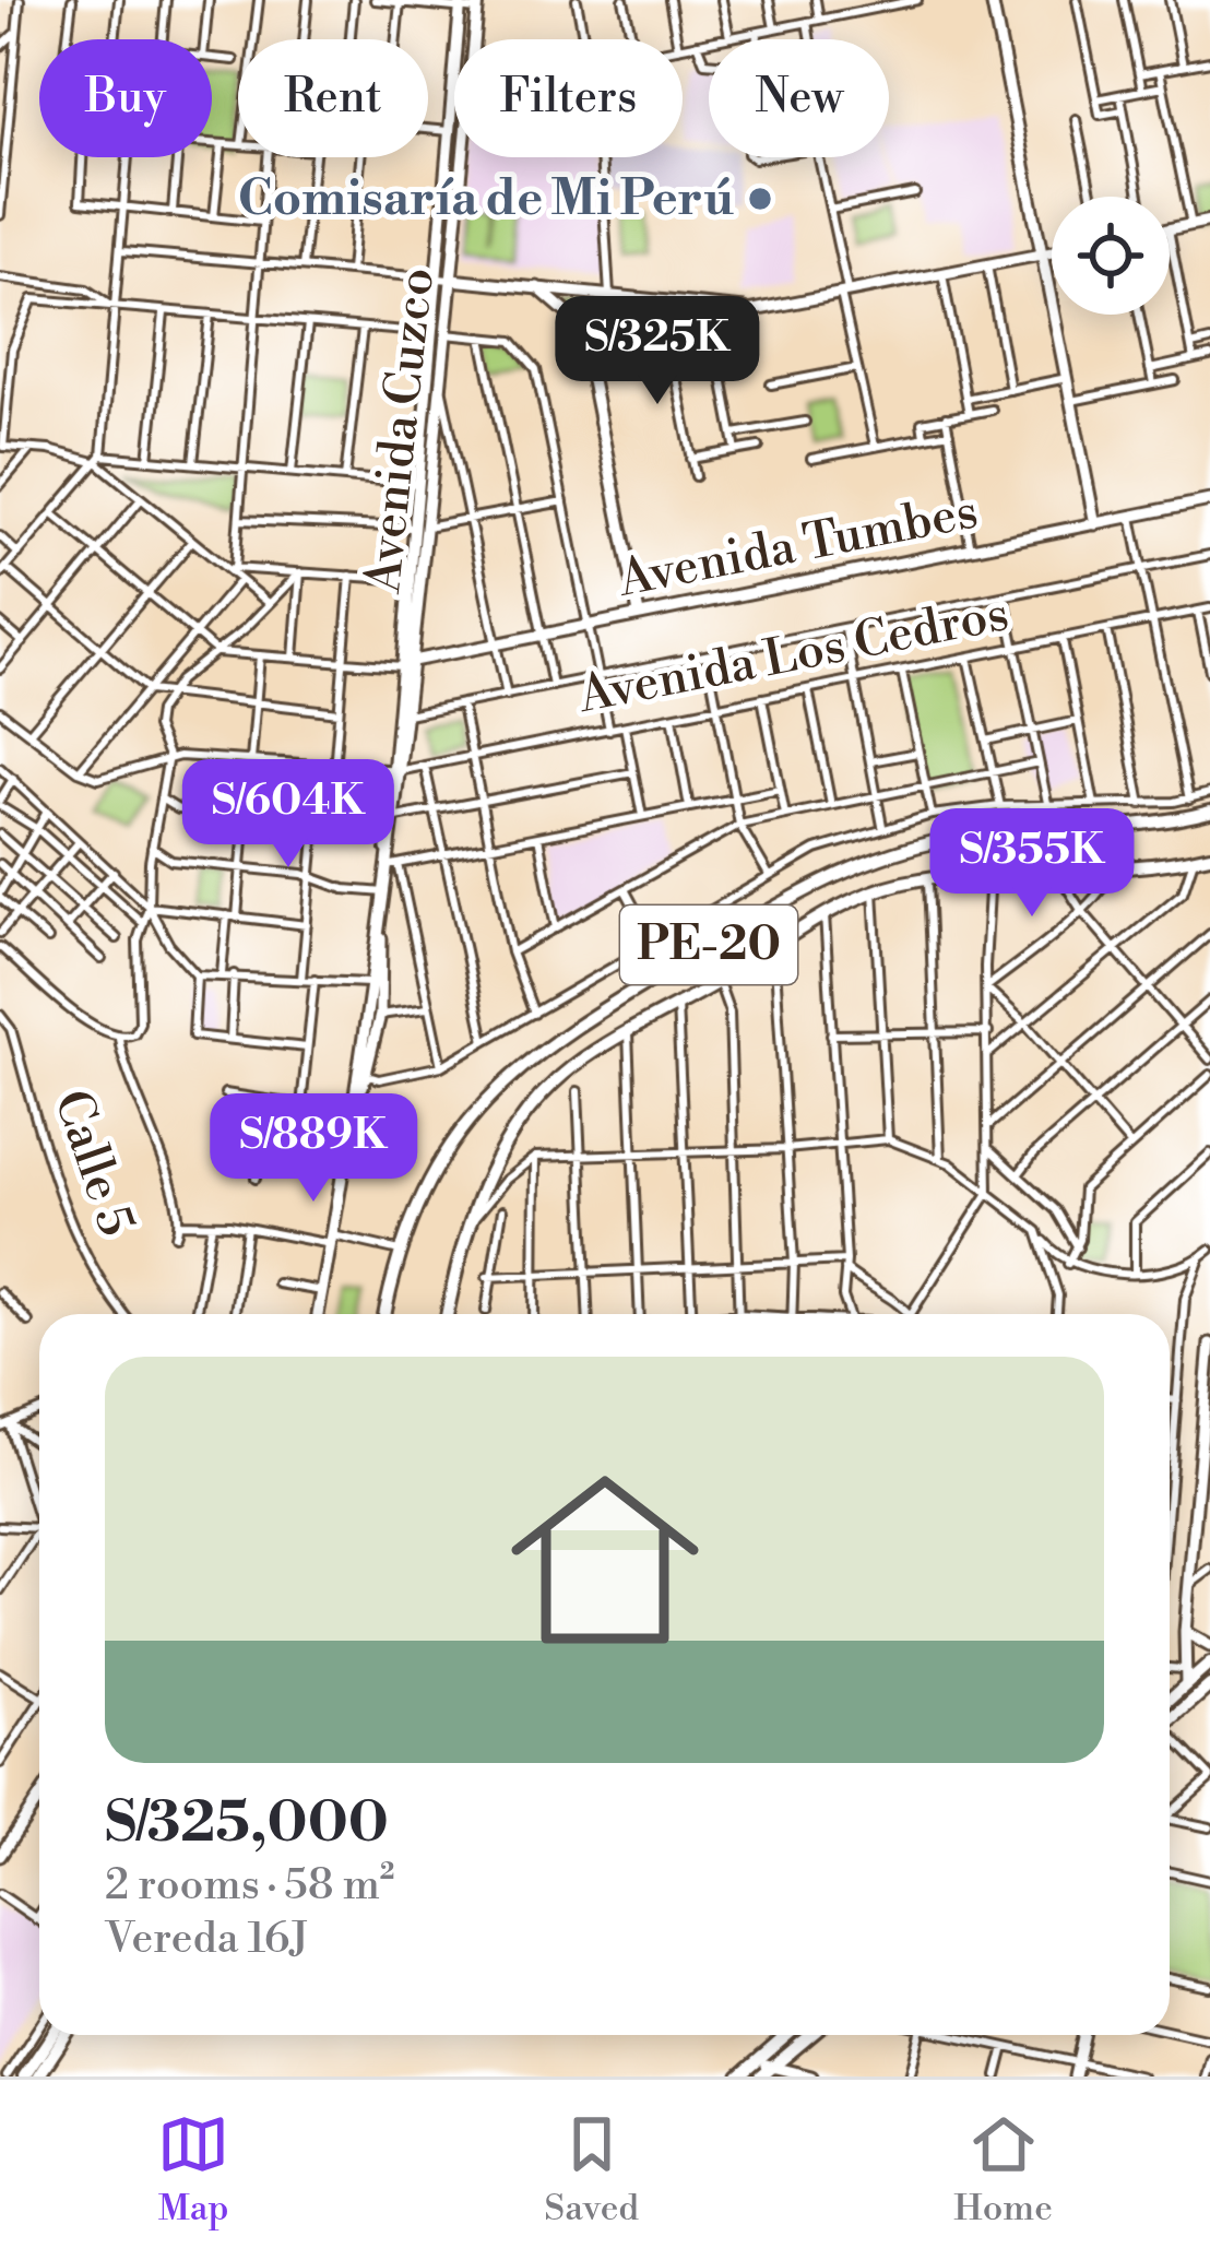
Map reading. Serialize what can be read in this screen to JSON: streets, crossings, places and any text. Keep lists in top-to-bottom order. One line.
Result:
{"streets":{"main road":["PE-20"],"street":["Avenida Cuzco","Avenida Tumbes","Avenida Los Cedros","Calle 5"]},"crossings":[["Avenida Cuzco","Avenida Tumbes"],["Avenida Cuzco","Avenida Los Cedros"]],"places":["Comisaría de Mi Perú"],"page":{"chip":["Buy","Rent","Filters","New"],"price":["S/325K","S/604K","S/355K","S/889K"],"list":[{"name":"S/325,000","note":"2 rooms · 58 m² · Vereda 16J"}],"tabs":["Map","Saved","Home"]}}
